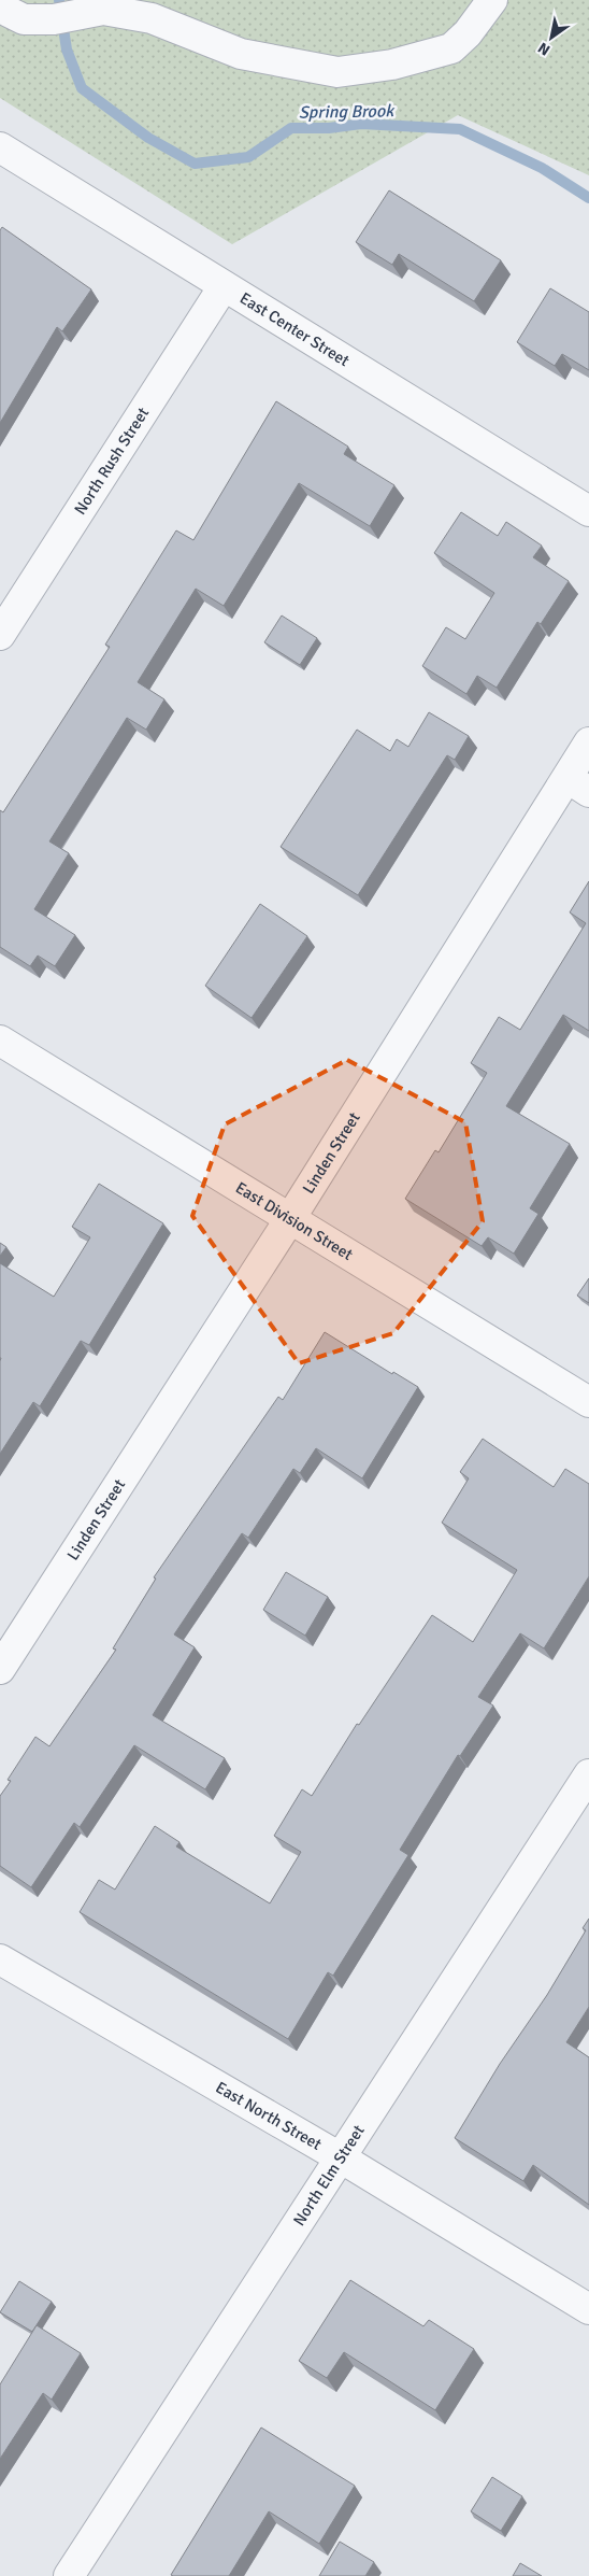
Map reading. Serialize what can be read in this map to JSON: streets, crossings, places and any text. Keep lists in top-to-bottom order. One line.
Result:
{"streets":{"street":["East Center Street","North Rush Street","Linden Street","East Division Street","East North Street","North Elm Street"]},"crossings":[["East Center Street","North Rush Street"],["Linden Street","East Division Street"],["East North Street","North Elm Street"]],"water":["Spring Brook"],"north":"bottom left"}
